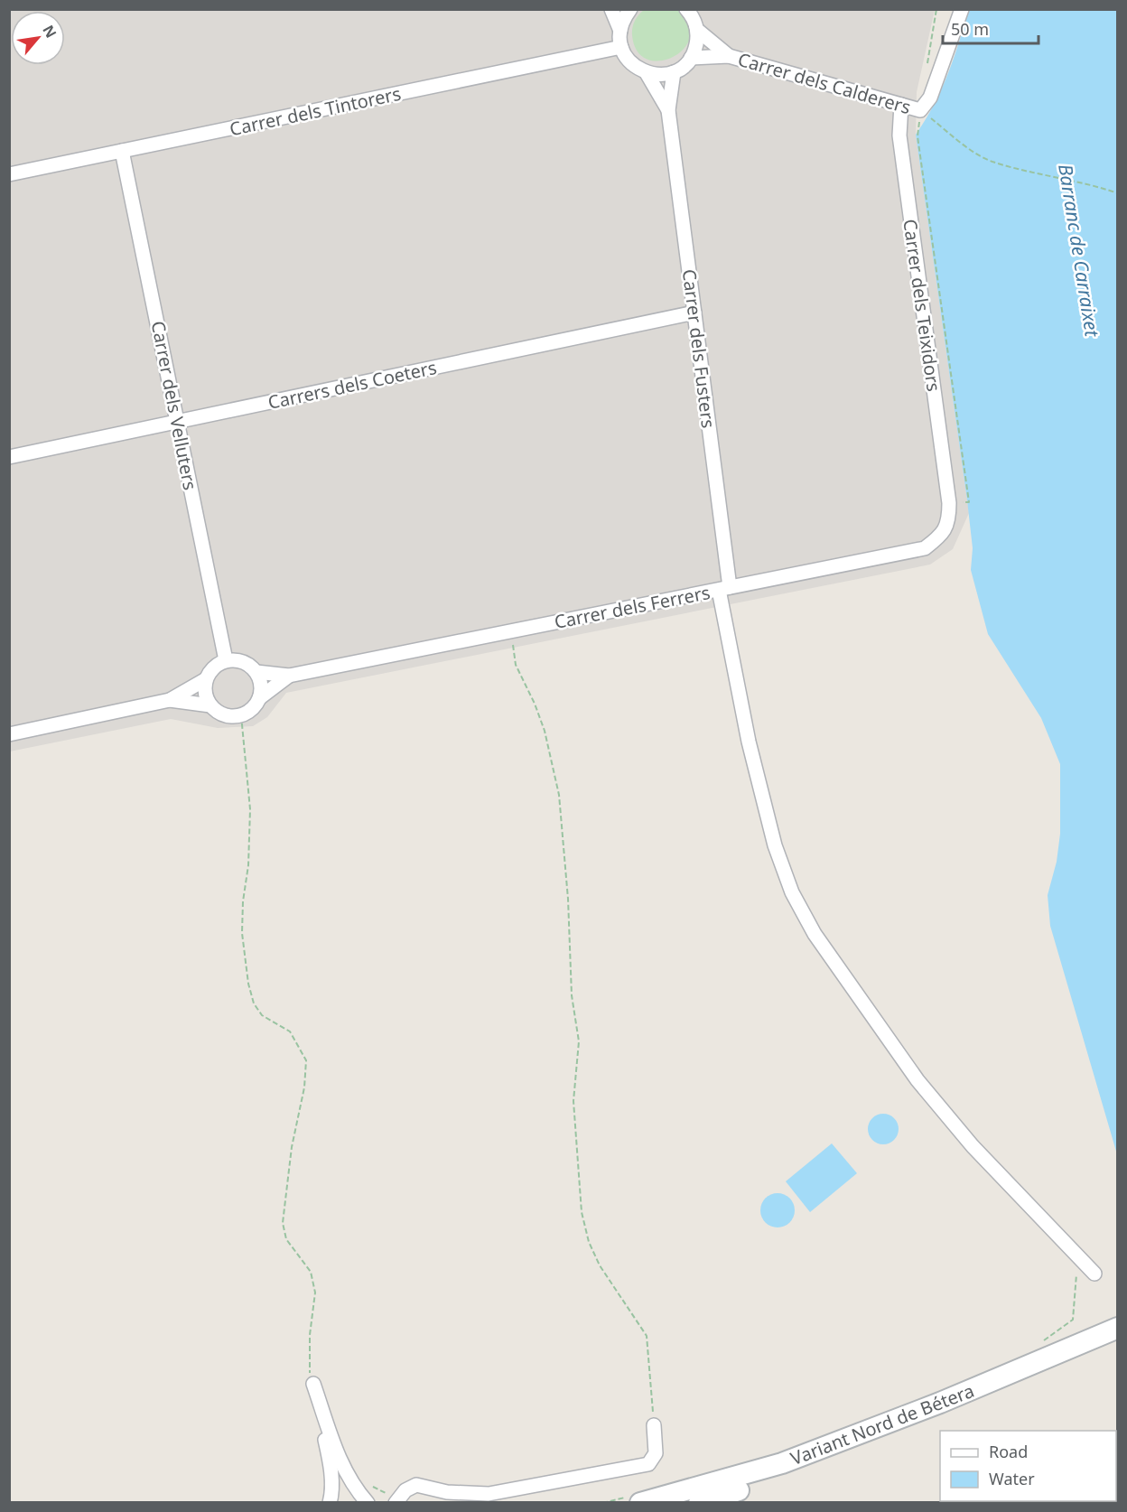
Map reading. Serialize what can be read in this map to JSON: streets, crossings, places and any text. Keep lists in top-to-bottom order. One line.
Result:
{"streets":{"main road":["Variant Nord de Bétera"],"street":["Carrer dels Calderers","Carrer dels Tintorers","Carrer dels Teixidors","Carrer dels Fusters","Carrers dels Coeters","Carrer dels Velluters","Carrer dels Ferrers"]},"crossings":[["Carrer dels Calderers","Carrer dels Teixidors"],["Carrer dels Tintorers","Carrer dels Fusters"],["Carrer dels Tintorers","Carrer dels Velluters"],["Carrer dels Teixidors","Carrer dels Ferrers"],["Carrer dels Fusters","Carrers dels Coeters"],["Carrer dels Fusters","Carrer dels Ferrers"],["Carrers dels Coeters","Carrer dels Velluters"],["Carrer dels Velluters","Carrer dels Ferrers"]],"water":["Barranc de Carraixet"],"legend":["Road","Water"],"scale_bar":"50 m","north":"top right"}
